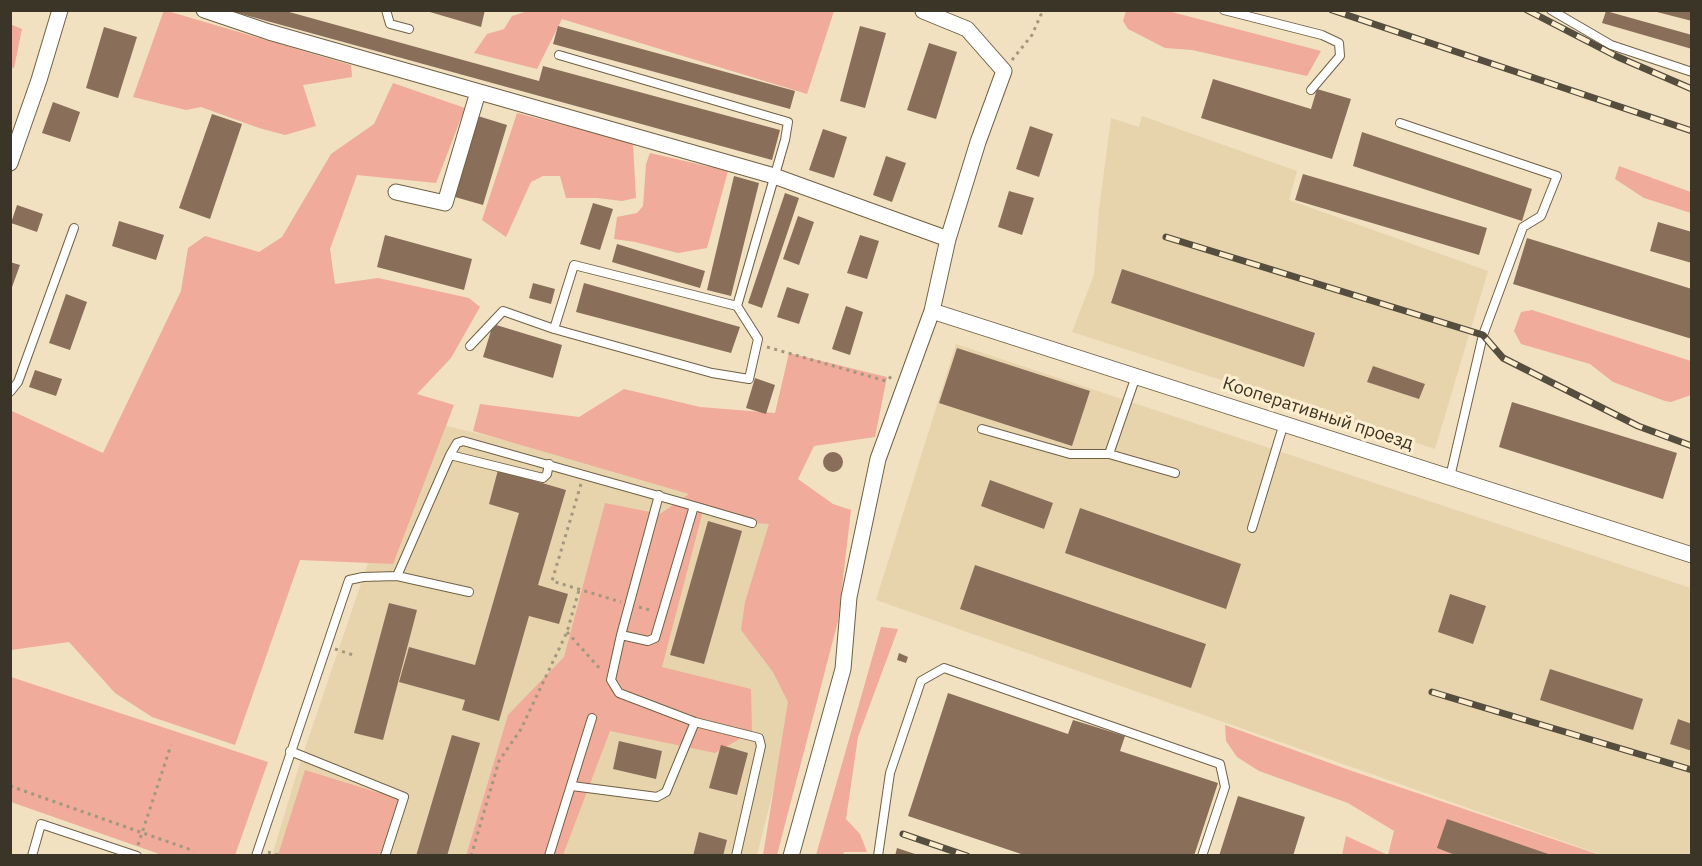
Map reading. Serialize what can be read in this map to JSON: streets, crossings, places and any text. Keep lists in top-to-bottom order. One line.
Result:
{"streets":{"street":["Кооперативный проезд"]}}
